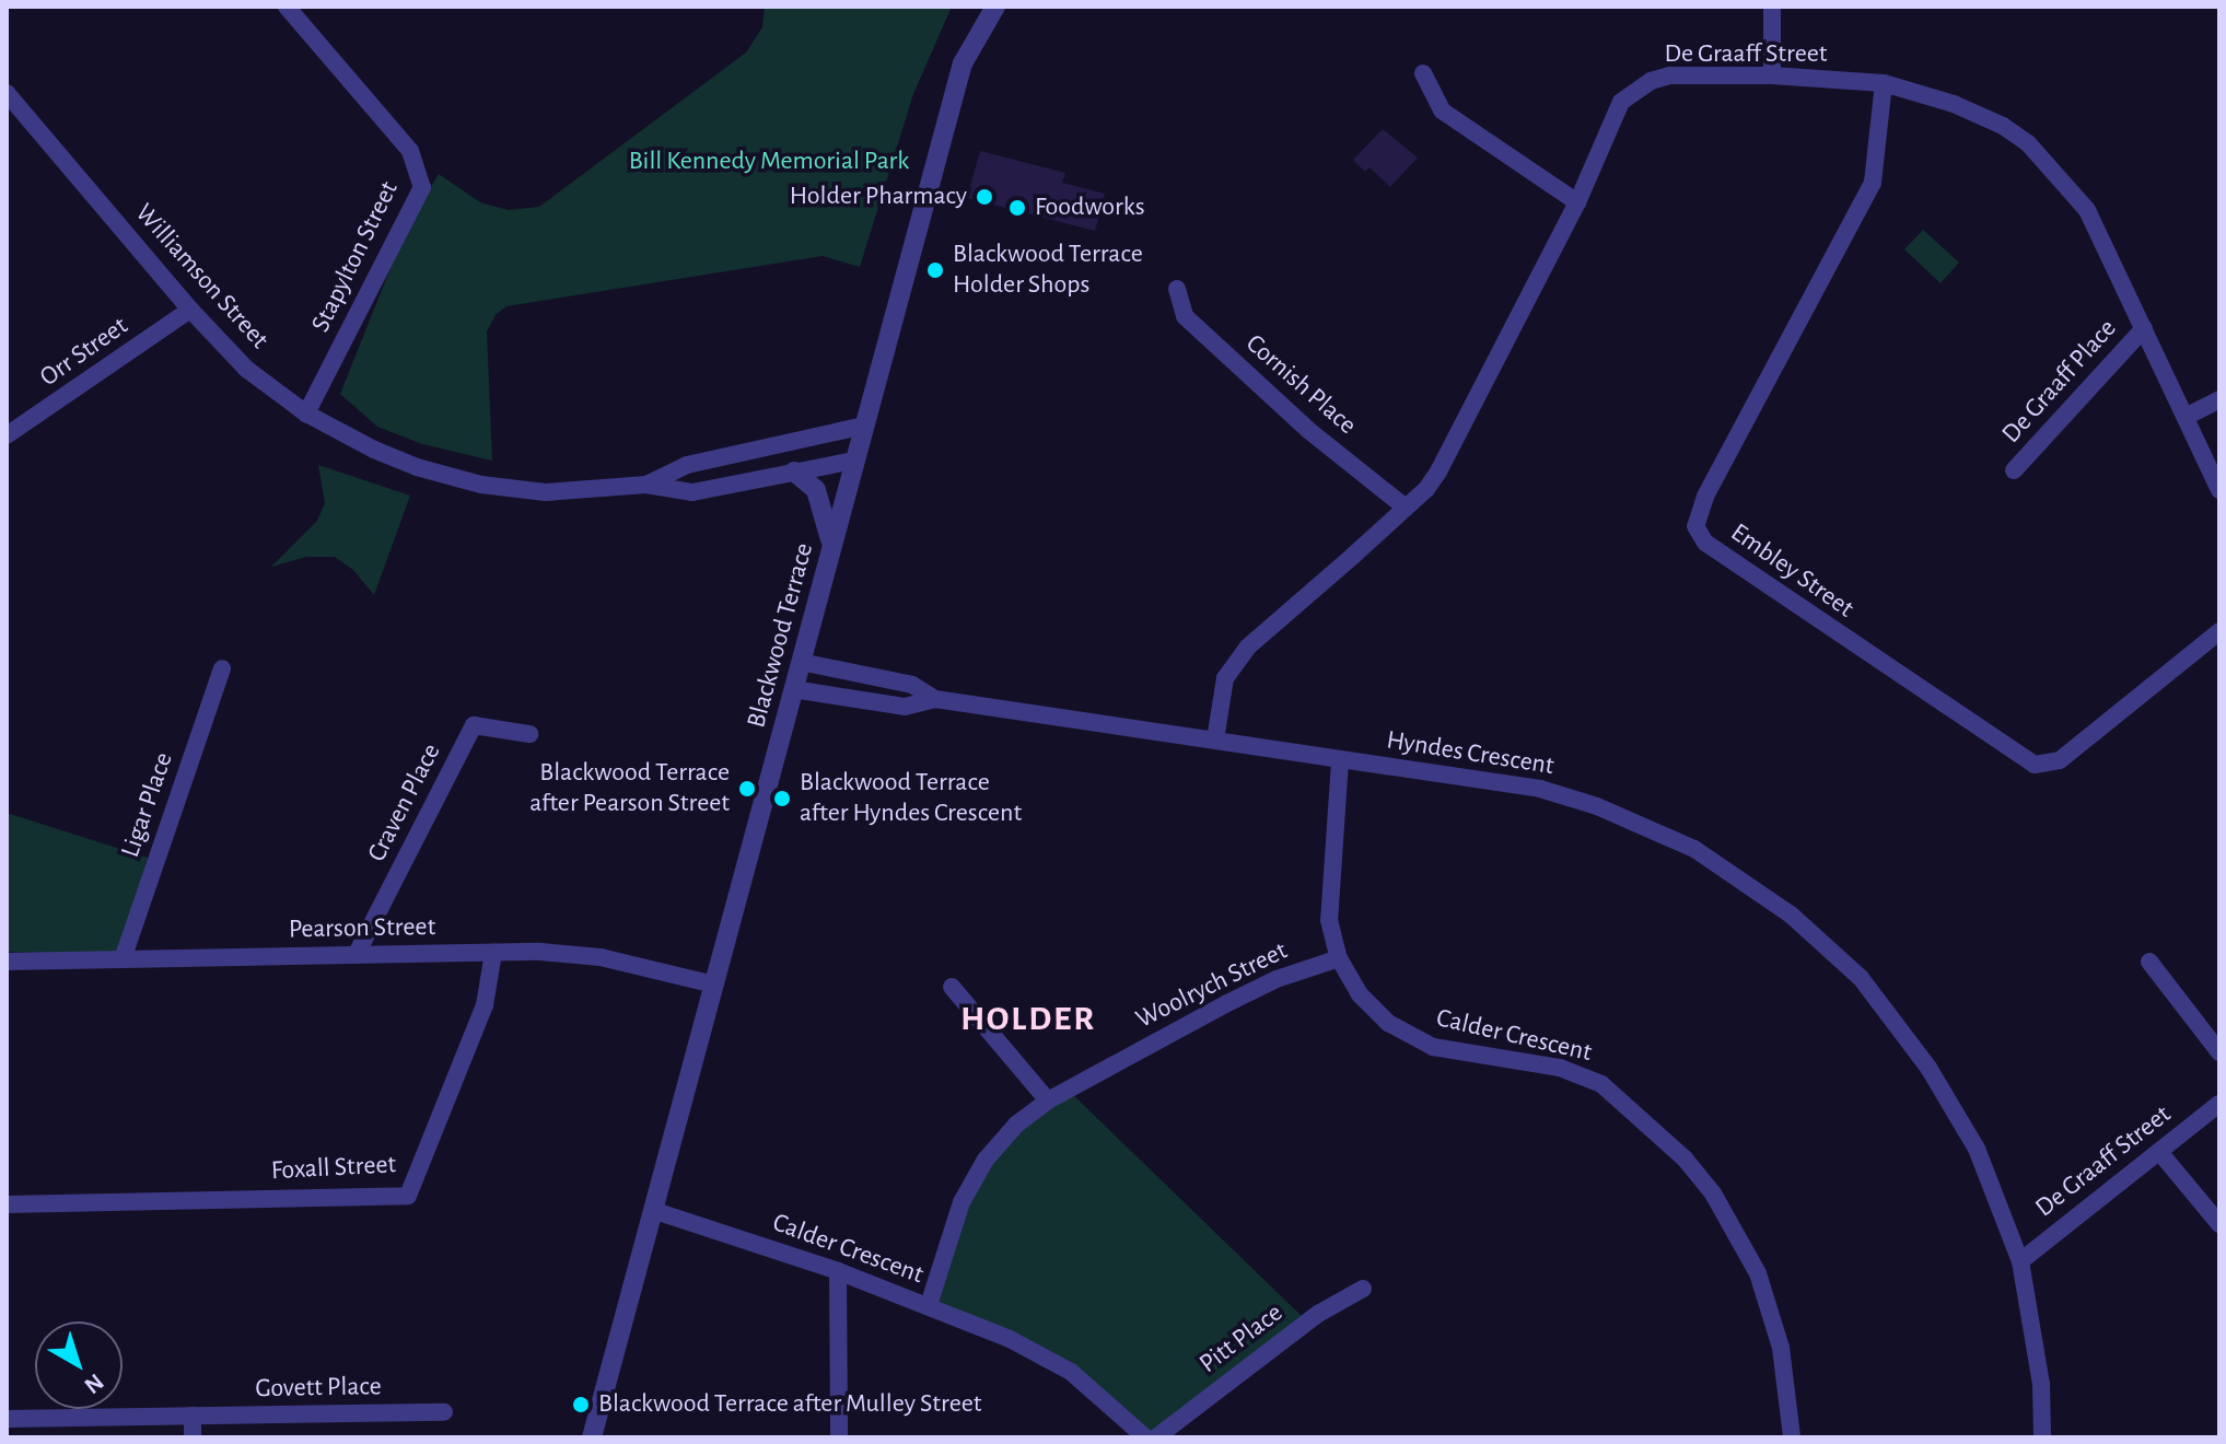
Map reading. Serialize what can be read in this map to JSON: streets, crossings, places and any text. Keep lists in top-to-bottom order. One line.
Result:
{"streets":{"street":["De Graaff Street","Stapylton Street","Williamson Street","Orr Street","De Graaff Place","Cornish Place","Embley Street","Blackwood Terrace","Hyndes Crescent","Craven Place","Ligar Place","Pearson Street","Woolrych Street","Calder Crescent","Foxall Street","Pitt Place","Govett Place"]},"crossings":[["De Graaff Street","De Graaff Place"],["De Graaff Street","Cornish Place"],["De Graaff Street","Embley Street"],["De Graaff Street","Hyndes Crescent"],["Stapylton Street","Williamson Street"],["Williamson Street","Orr Street"],["Williamson Street","Blackwood Terrace"],["Blackwood Terrace","Hyndes Crescent"],["Blackwood Terrace","Pearson Street"],["Blackwood Terrace","Calder Crescent"],["Hyndes Crescent","Calder Crescent"],["Craven Place","Pearson Street"],["Ligar Place","Pearson Street"],["Pearson Street","Foxall Street"],["Woolrych Street","Calder Crescent"]],"districts":["HOLDER"],"parks":["Bill Kennedy Memorial Park"],"places":["Holder Pharmacy","Foodworks","Blackwood Terrace Holder Shops","Blackwood Terrace after Pearson Street","Blackwood Terrace after Hyndes Crescent","Blackwood Terrace after Mulley Street"],"north":"bottom right"}
